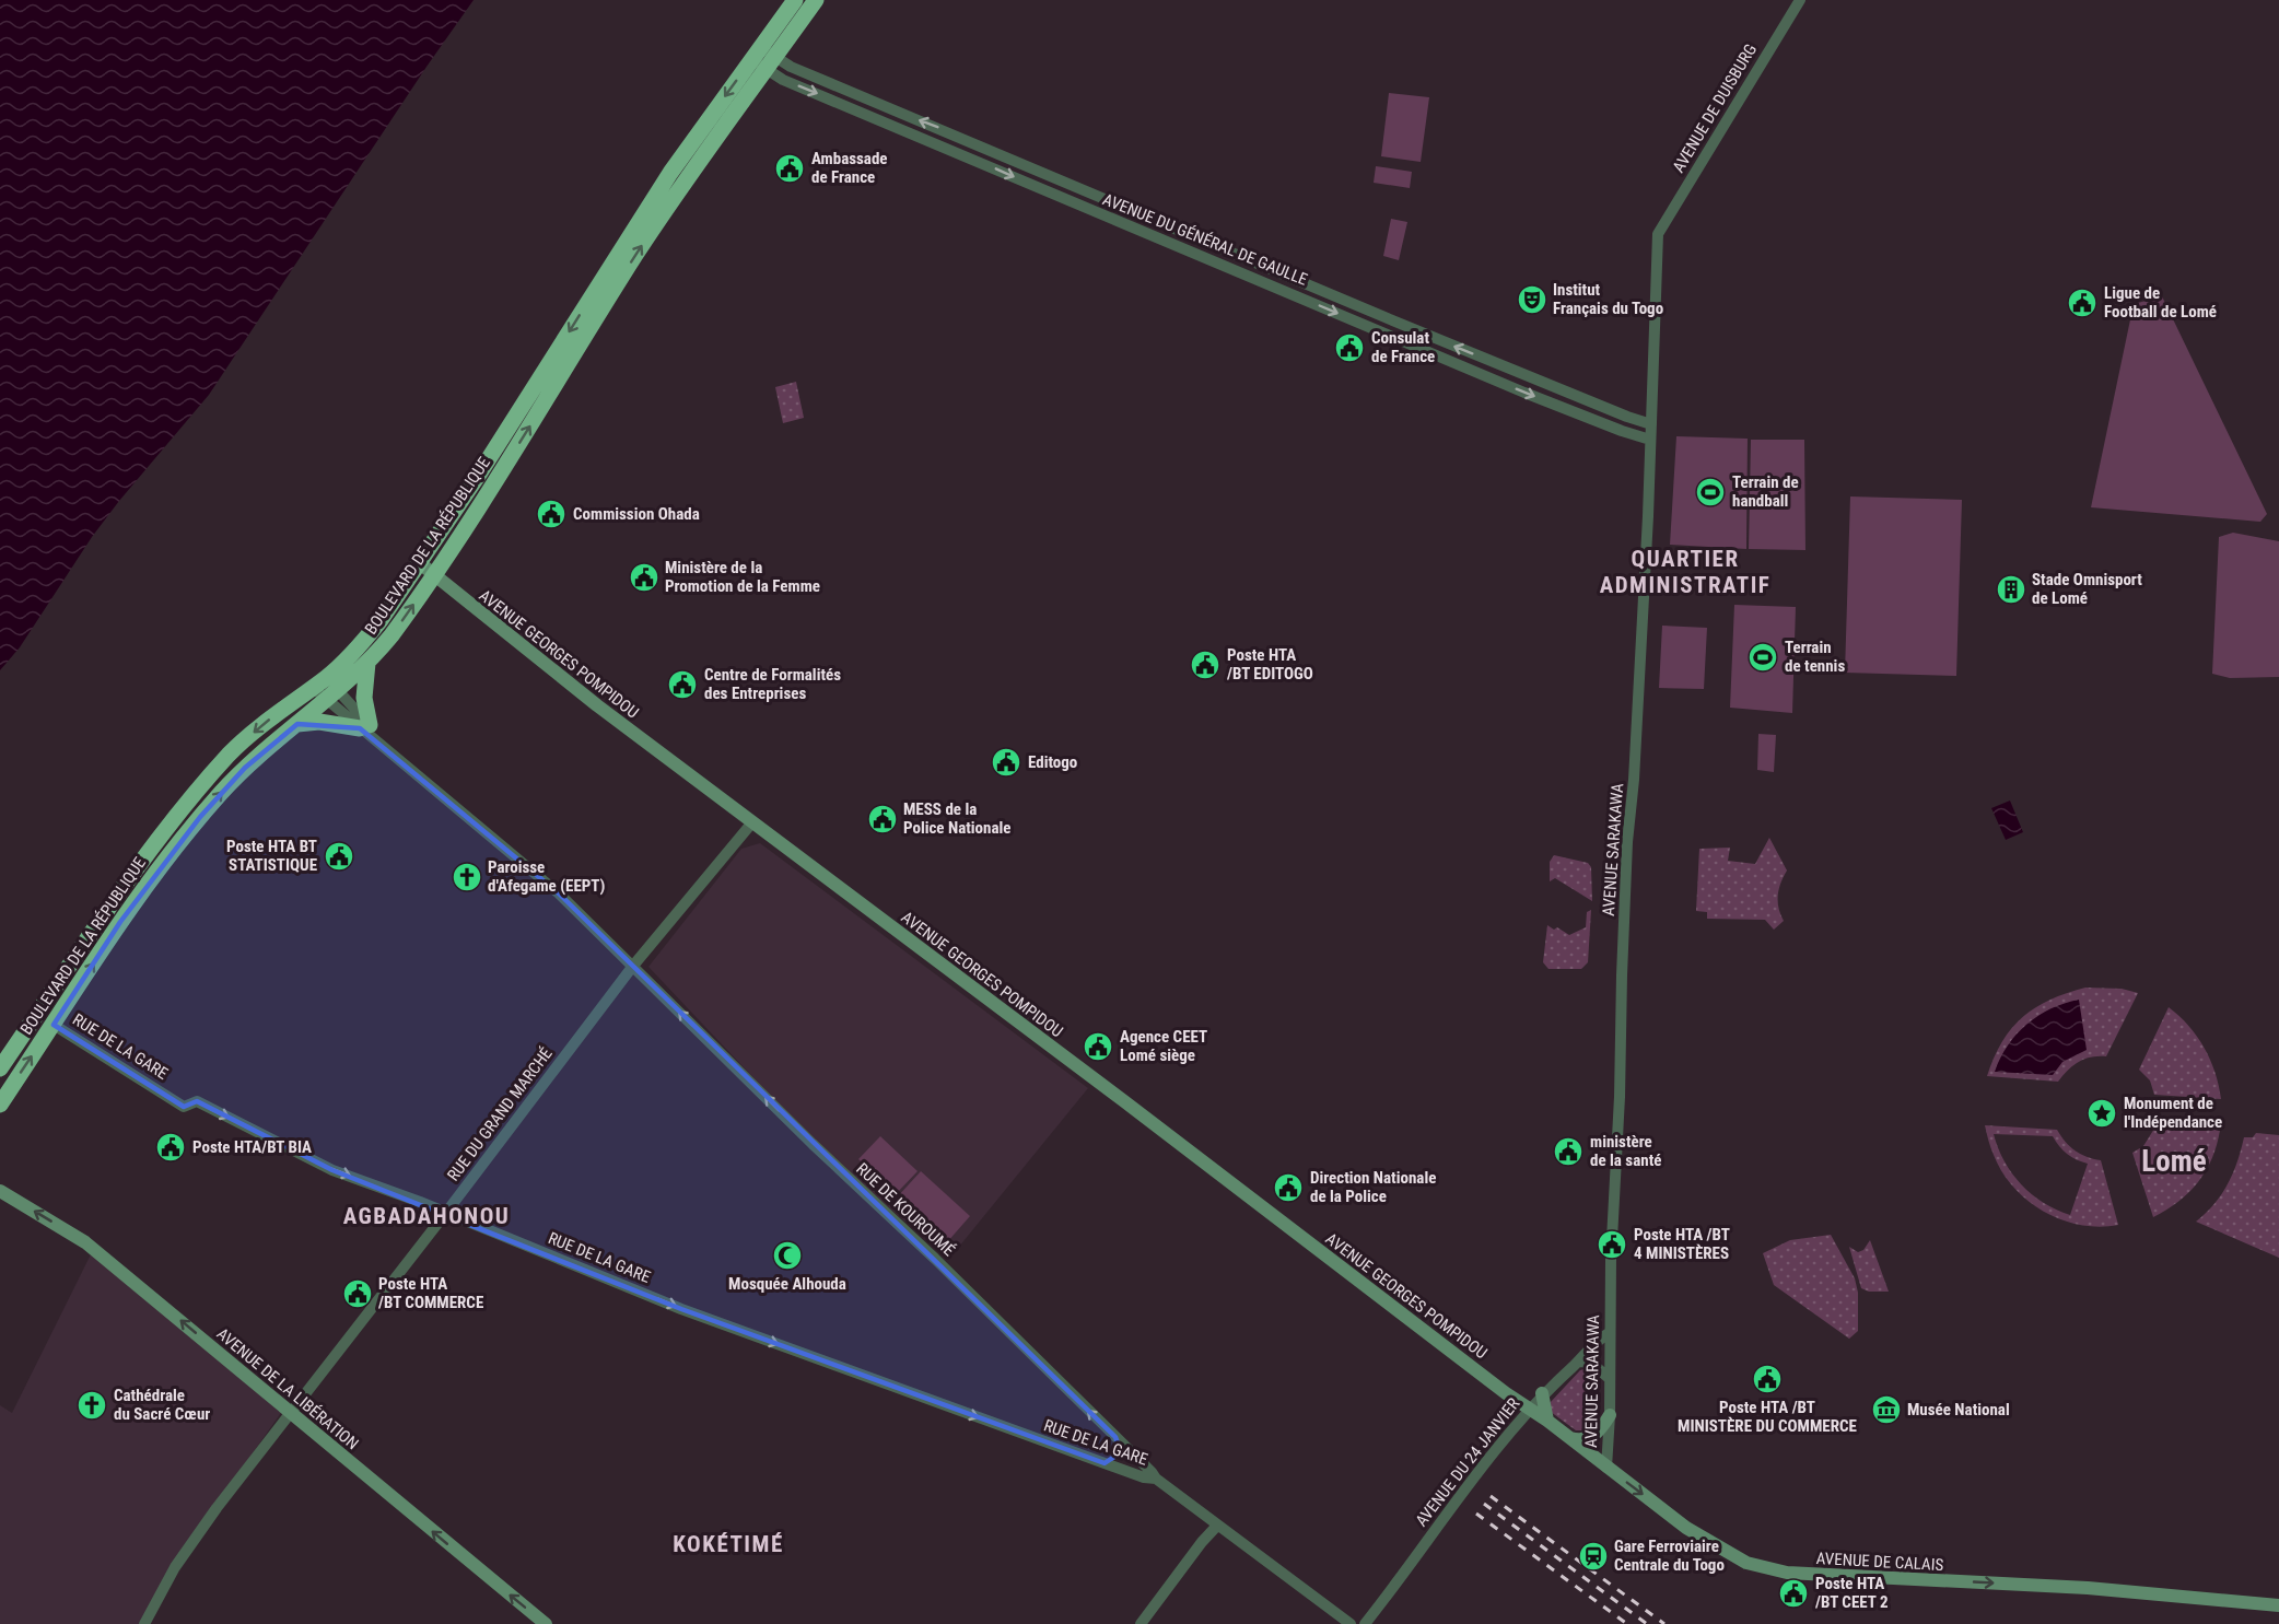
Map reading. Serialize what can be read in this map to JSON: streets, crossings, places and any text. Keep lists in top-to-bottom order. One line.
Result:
{"streets":{"highway":["BOULEVARD DE LA RÉPUBLIQUE"],"main road":["AVENUE GEORGES POMPIDOU","AVENUE DE LA LIBÉRATION","AVENUE DE CALAIS"],"street":["AVENUE DE DUISBURG","AVENUE DU GÉNÉRAL DE GAULLE","AVENUE SARAKAWA","RUE DE LA GARE","RUE DU GRAND MARCHÉ","RUE DE KOUROUMÉ","AVENUE DU 24 JANVIER"]},"crossings":[["AVENUE DE DUISBURG","AVENUE SARAKAWA"],["AVENUE DU GÉNÉRAL DE GAULLE","BOULEVARD DE LA RÉPUBLIQUE"],["AVENUE DU GÉNÉRAL DE GAULLE","AVENUE SARAKAWA"],["BOULEVARD DE LA RÉPUBLIQUE","AVENUE GEORGES POMPIDOU"],["BOULEVARD DE LA RÉPUBLIQUE","RUE DE LA GARE"],["BOULEVARD DE LA RÉPUBLIQUE","RUE DE KOUROUMÉ"],["AVENUE GEORGES POMPIDOU","RUE DU GRAND MARCHÉ"],["AVENUE GEORGES POMPIDOU","AVENUE DU 24 JANVIER"],["AVENUE GEORGES POMPIDOU","AVENUE DE CALAIS"],["AVENUE SARAKAWA","AVENUE DU 24 JANVIER"],["AVENUE SARAKAWA","AVENUE DE CALAIS"],["RUE DE LA GARE","RUE DU GRAND MARCHÉ"],["RUE DE LA GARE","RUE DE KOUROUMÉ"],["RUE DU GRAND MARCHÉ","RUE DE KOUROUMÉ"],["RUE DU GRAND MARCHÉ","AVENUE DE LA LIBÉRATION"],["AVENUE DU 24 JANVIER","AVENUE DE CALAIS"]],"one_way":["RUE DE LA GARE","RUE DE KOUROUMÉ","AVENUE DE LA LIBÉRATION","AVENUE DE CALAIS"],"districts":["QUARTIER ADMINISTRATIF","Lomé","AGBADAHONOU","KOKÉTIMÉ"],"places":{"public building":["Ambassade de France","Ligue de Football de Lomé","Consulat de France","Commission Ohada","Ministère de la Promotion de la Femme","Poste HTA /BT EDITOGO","Centre de Formalités des Entreprises","Editogo","MESS de la Police Nationale","Poste HTA BT STATISTIQUE","Agence CEET Lomé siège","Poste HTA/BT BIA","ministère de la santé","Direction Nationale de la Police","Poste HTA /BT 4 MINISTÈRES","Poste HTA /BT COMMERCE","Poste HTA /BT MINISTÈRE DU COMMERCE","Poste HTA /BT CEET 2"],"theatre":["Institut Français du Togo"],"sports":["Terrain de handball","Terrain de tennis"],"building":["Stade Omnisport de Lomé"],"church":["Paroisse d'Afegame (EEPT)","Cathédrale du Sacré Cœur"],"place":["Monument de l'Indépendance"],"mosque":["Mosquée Alhouda"],"museum":["Musée National"],"station":["Gare Ferroviaire Centrale du Togo"]}}
